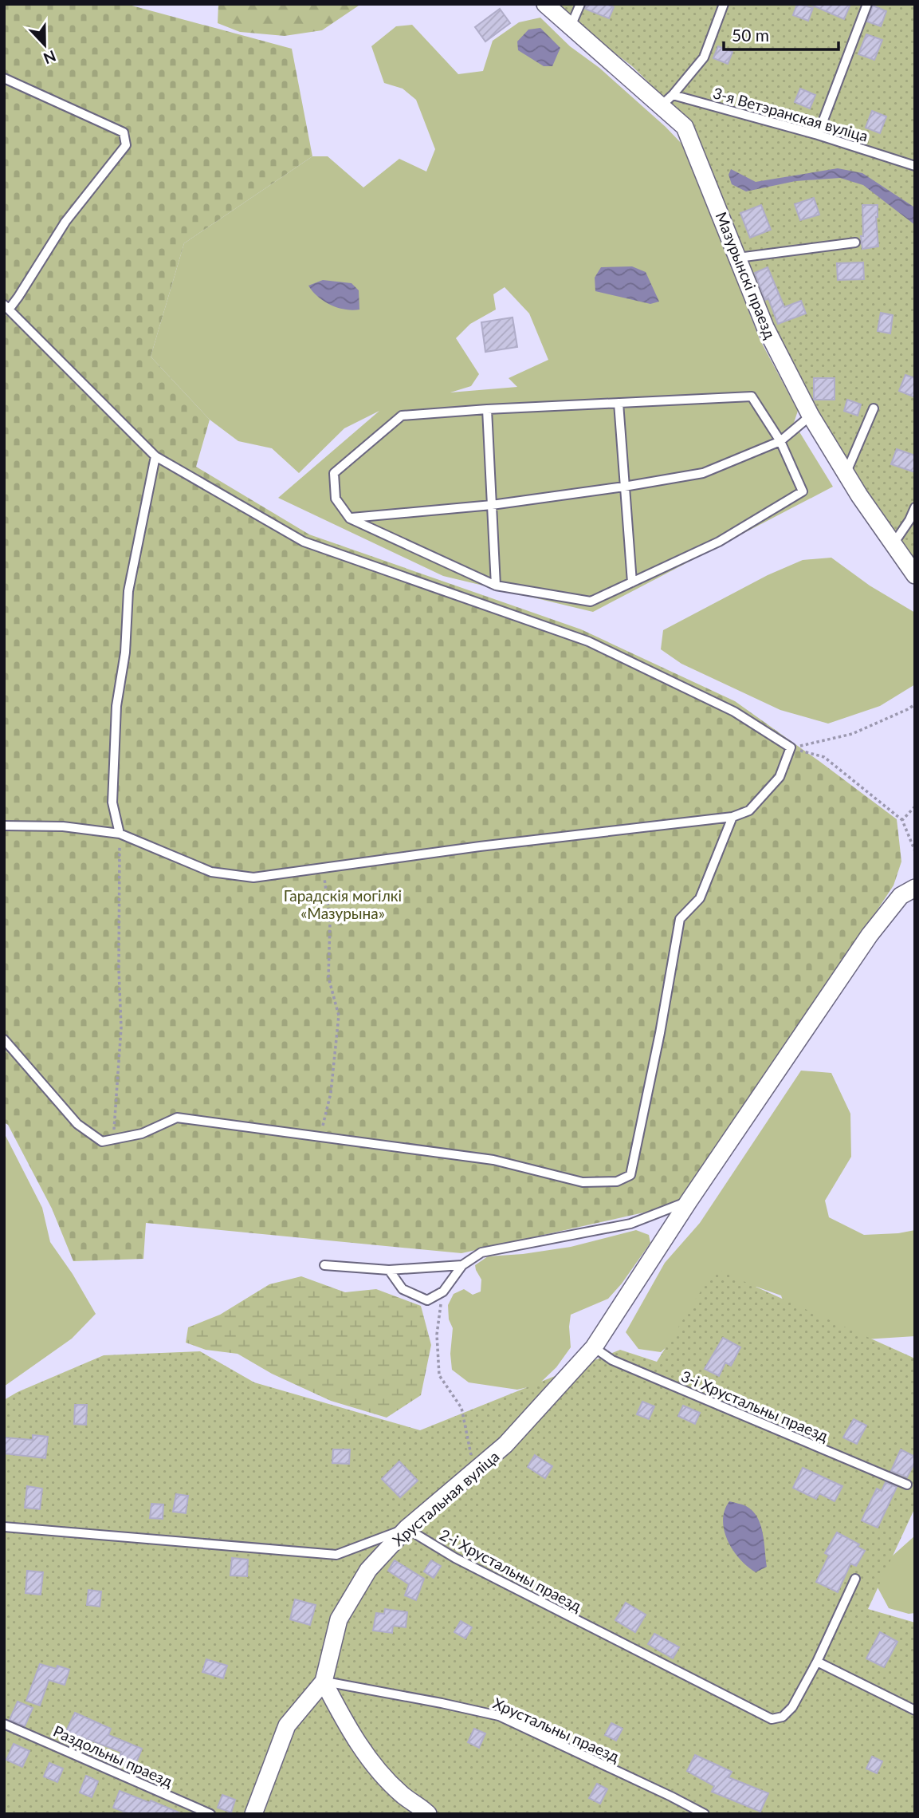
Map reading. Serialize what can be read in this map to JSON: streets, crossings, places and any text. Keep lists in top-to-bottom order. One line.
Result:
{"streets":{"street":["Мазурынскі праезд","Хрустальная вуліца"],"lane":["3-я Ветэранская вуліца","3-і Хрустальны праезд","2-і Хрустальны праезд","Хрустальны праезд","Раздольны праезд"]},"crossings":[["3-я Ветэранская вуліца","Мазурынскі праезд"],["3-і Хрустальны праезд","Хрустальная вуліца"],["Хрустальная вуліца","2-і Хрустальны праезд"],["Хрустальная вуліца","Хрустальны праезд"]],"parks":["Гарадскія могілкі «Мазурына»"],"scale_bar":"50 m","north":"bottom"}
